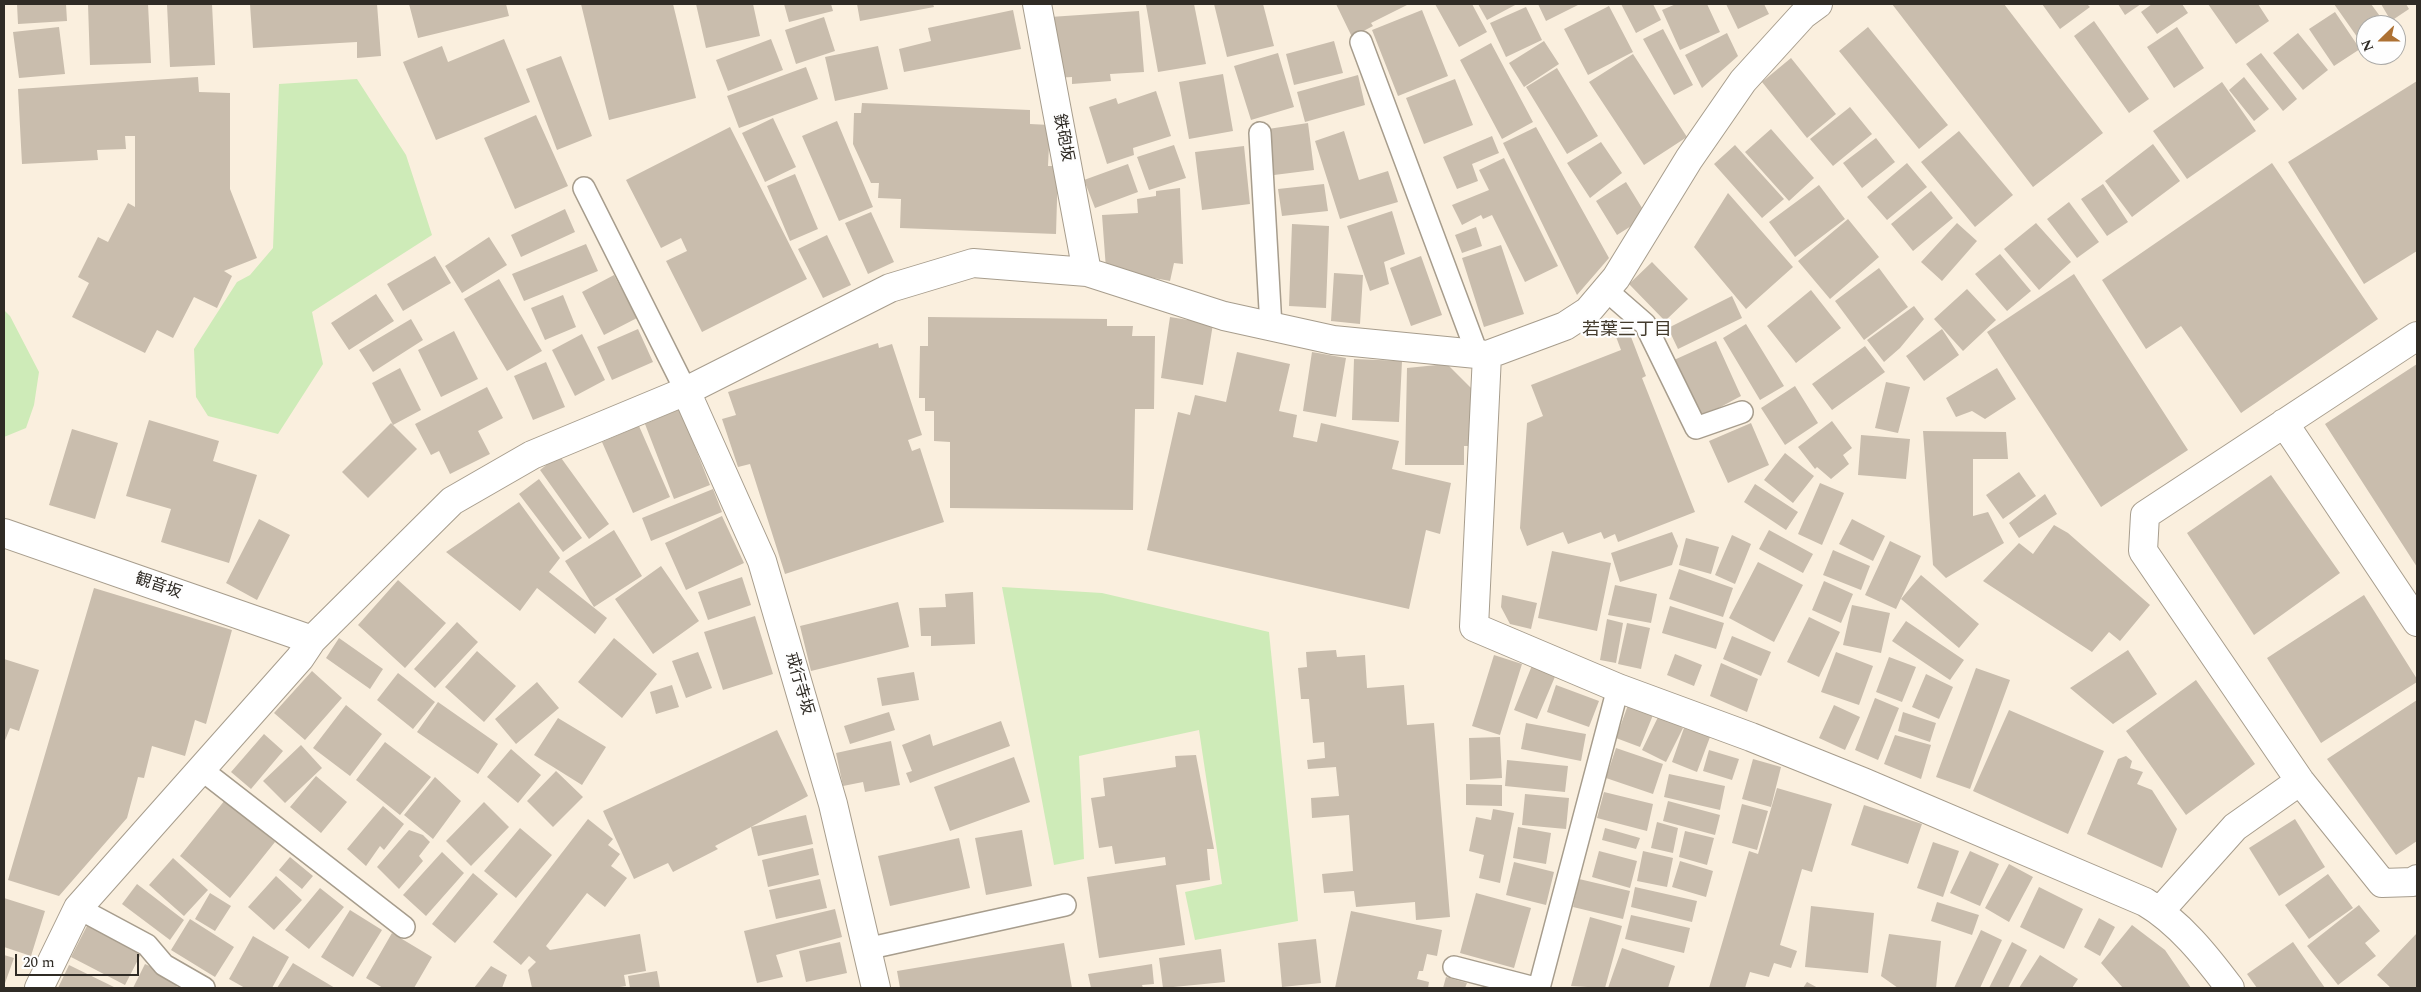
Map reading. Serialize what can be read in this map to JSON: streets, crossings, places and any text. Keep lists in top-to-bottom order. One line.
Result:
{"streets":{"street":["鉄砲坂","観音坂","戒行寺坂"]},"districts":["若葉三丁目"],"scale_bar":"20 m","north":"left"}
